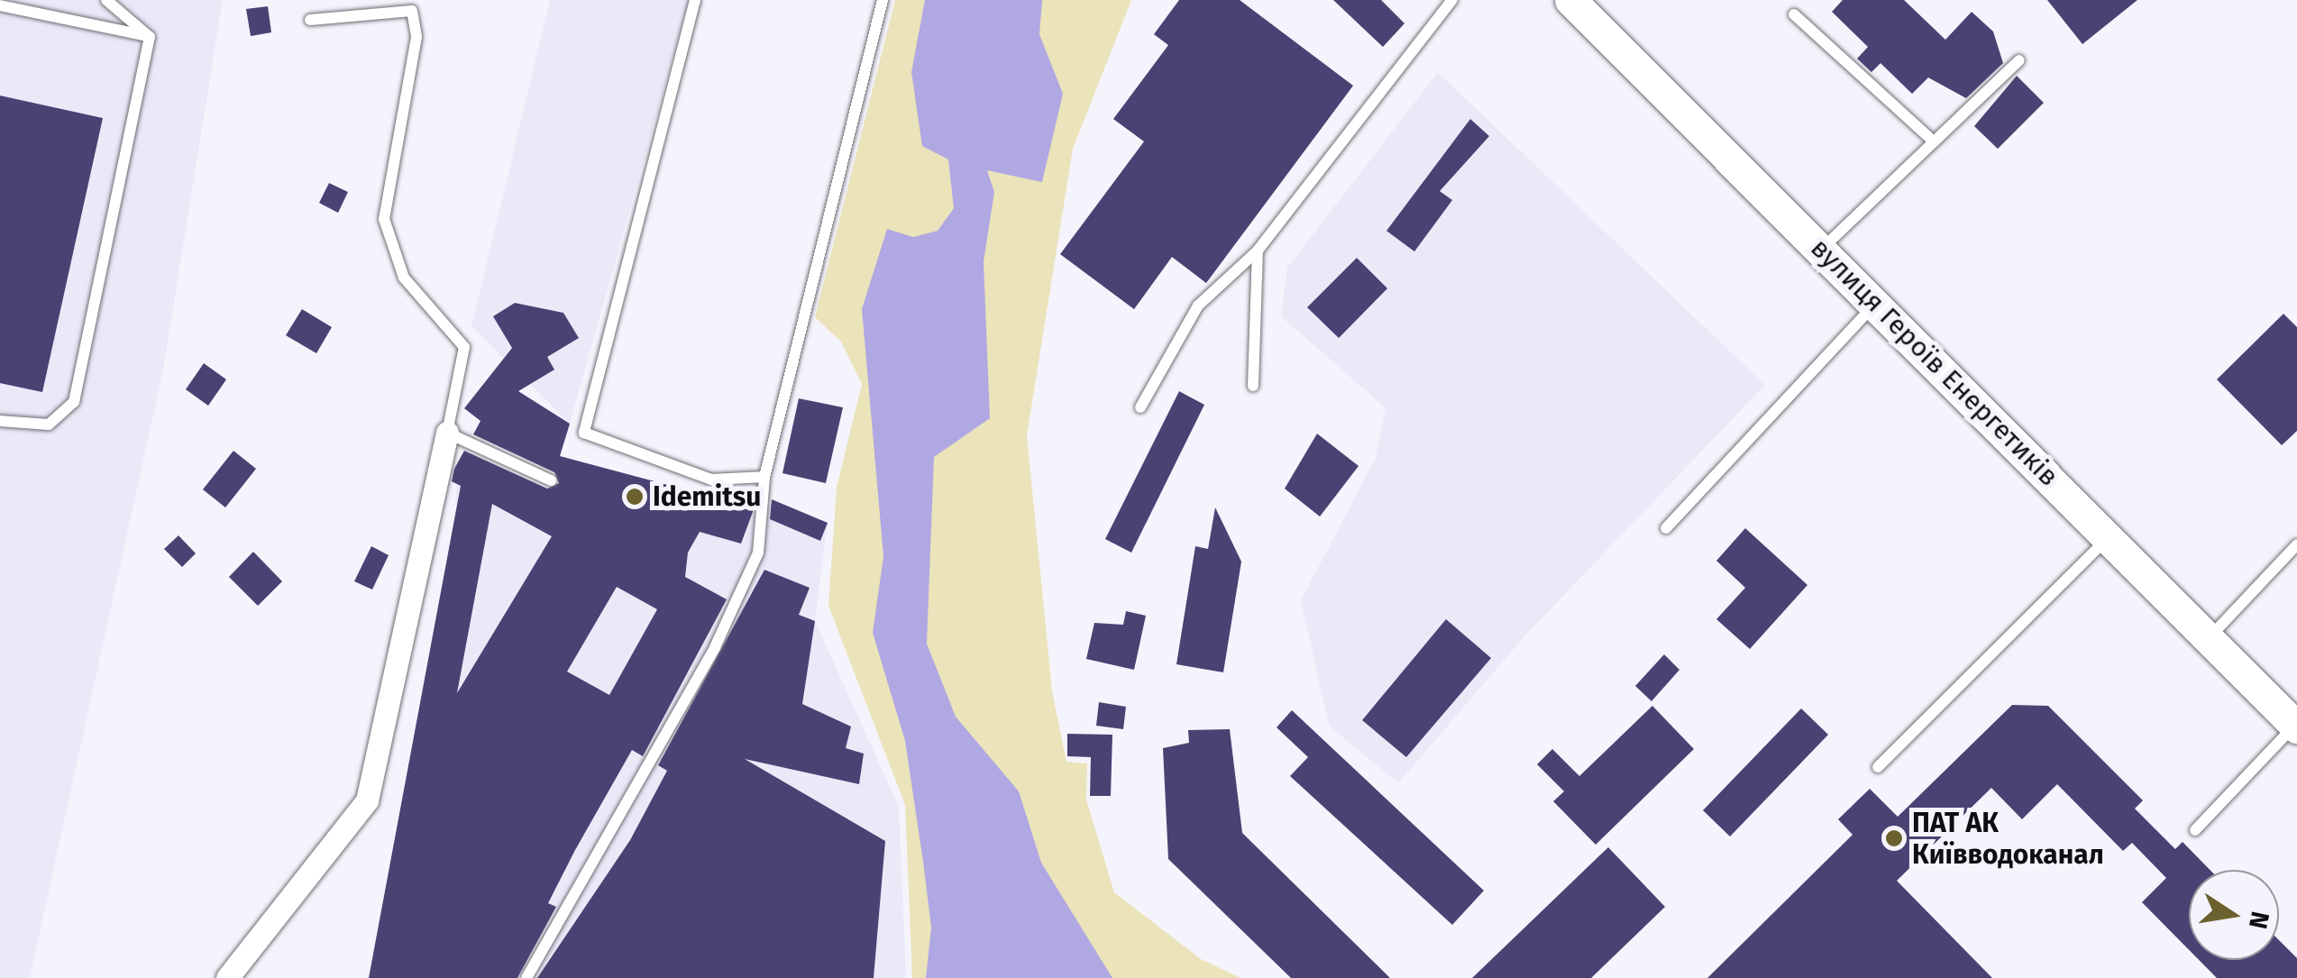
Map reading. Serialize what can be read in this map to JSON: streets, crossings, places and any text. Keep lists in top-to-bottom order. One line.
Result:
{"streets":{"street":["вулиця Героїв Енергетиків"]},"places":["Idemitsu","ПАТ АК Київводоканал"],"north":"right"}
